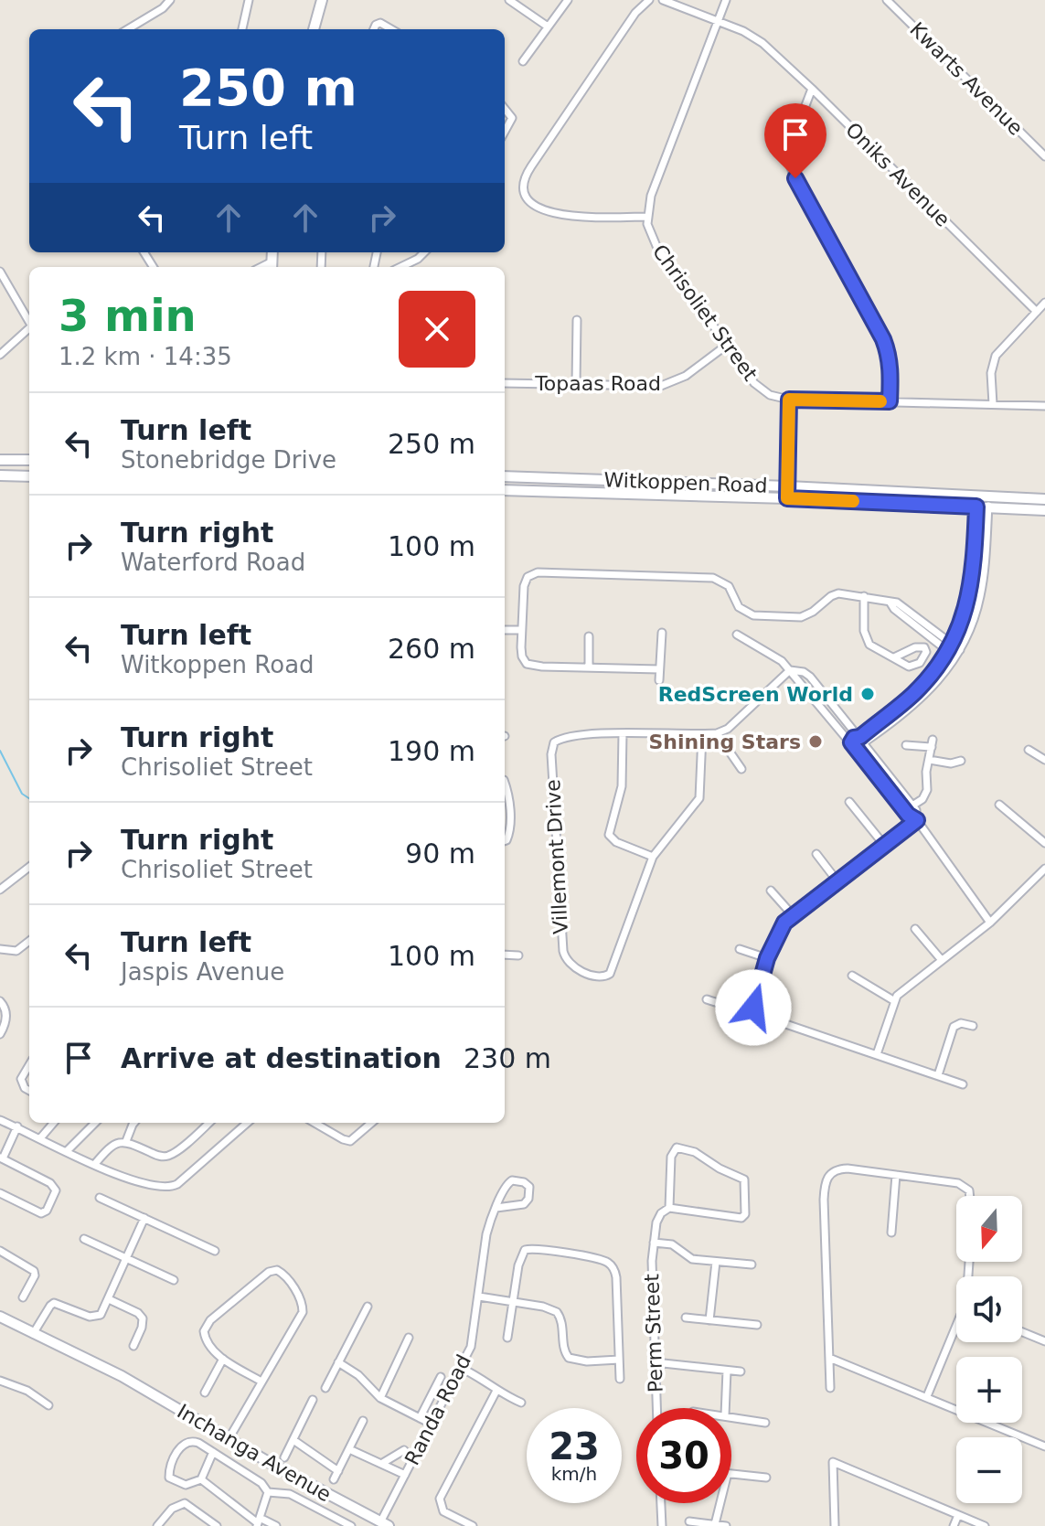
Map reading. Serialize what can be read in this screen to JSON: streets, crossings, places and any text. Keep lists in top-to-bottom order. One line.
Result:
{"streets":{"main road":["Witkoppen Road","Inchanga Avenue"],"street":["Kwarts Avenue","Oniks Avenue","Chrisoliet Street","Topaas Road","Villemont Drive","Perm Street","Randa Road"]},"crossings":[["Oniks Avenue","Chrisoliet Street"],["Chrisoliet Street","Topaas Road"],["Randa Road","Inchanga Avenue"]],"places":["RedScreen World","Shining Stars"],"north":"bottom","page":{"turn":["250 m","Turn left"],"heading":["3 min","1.2 km · 14:35"],"list":[{"name":"Turn left","note":"Stonebridge Drive","value":"250 m"},{"name":"Turn right","note":"Waterford Road","value":"100 m"},{"name":"Turn left","note":"Witkoppen Road","value":"260 m"},{"name":"Turn right","note":"Chrisoliet Street","value":"190 m"},{"name":"Turn right","note":"Chrisoliet Street","value":"90 m"},{"name":"Turn left","note":"Jaspis Avenue","value":"100 m"},{"name":"Arrive at destination","value":"230 m"}],"map_buttons":["+","−"],"speed":"23 km/h","limit":"30"}}
